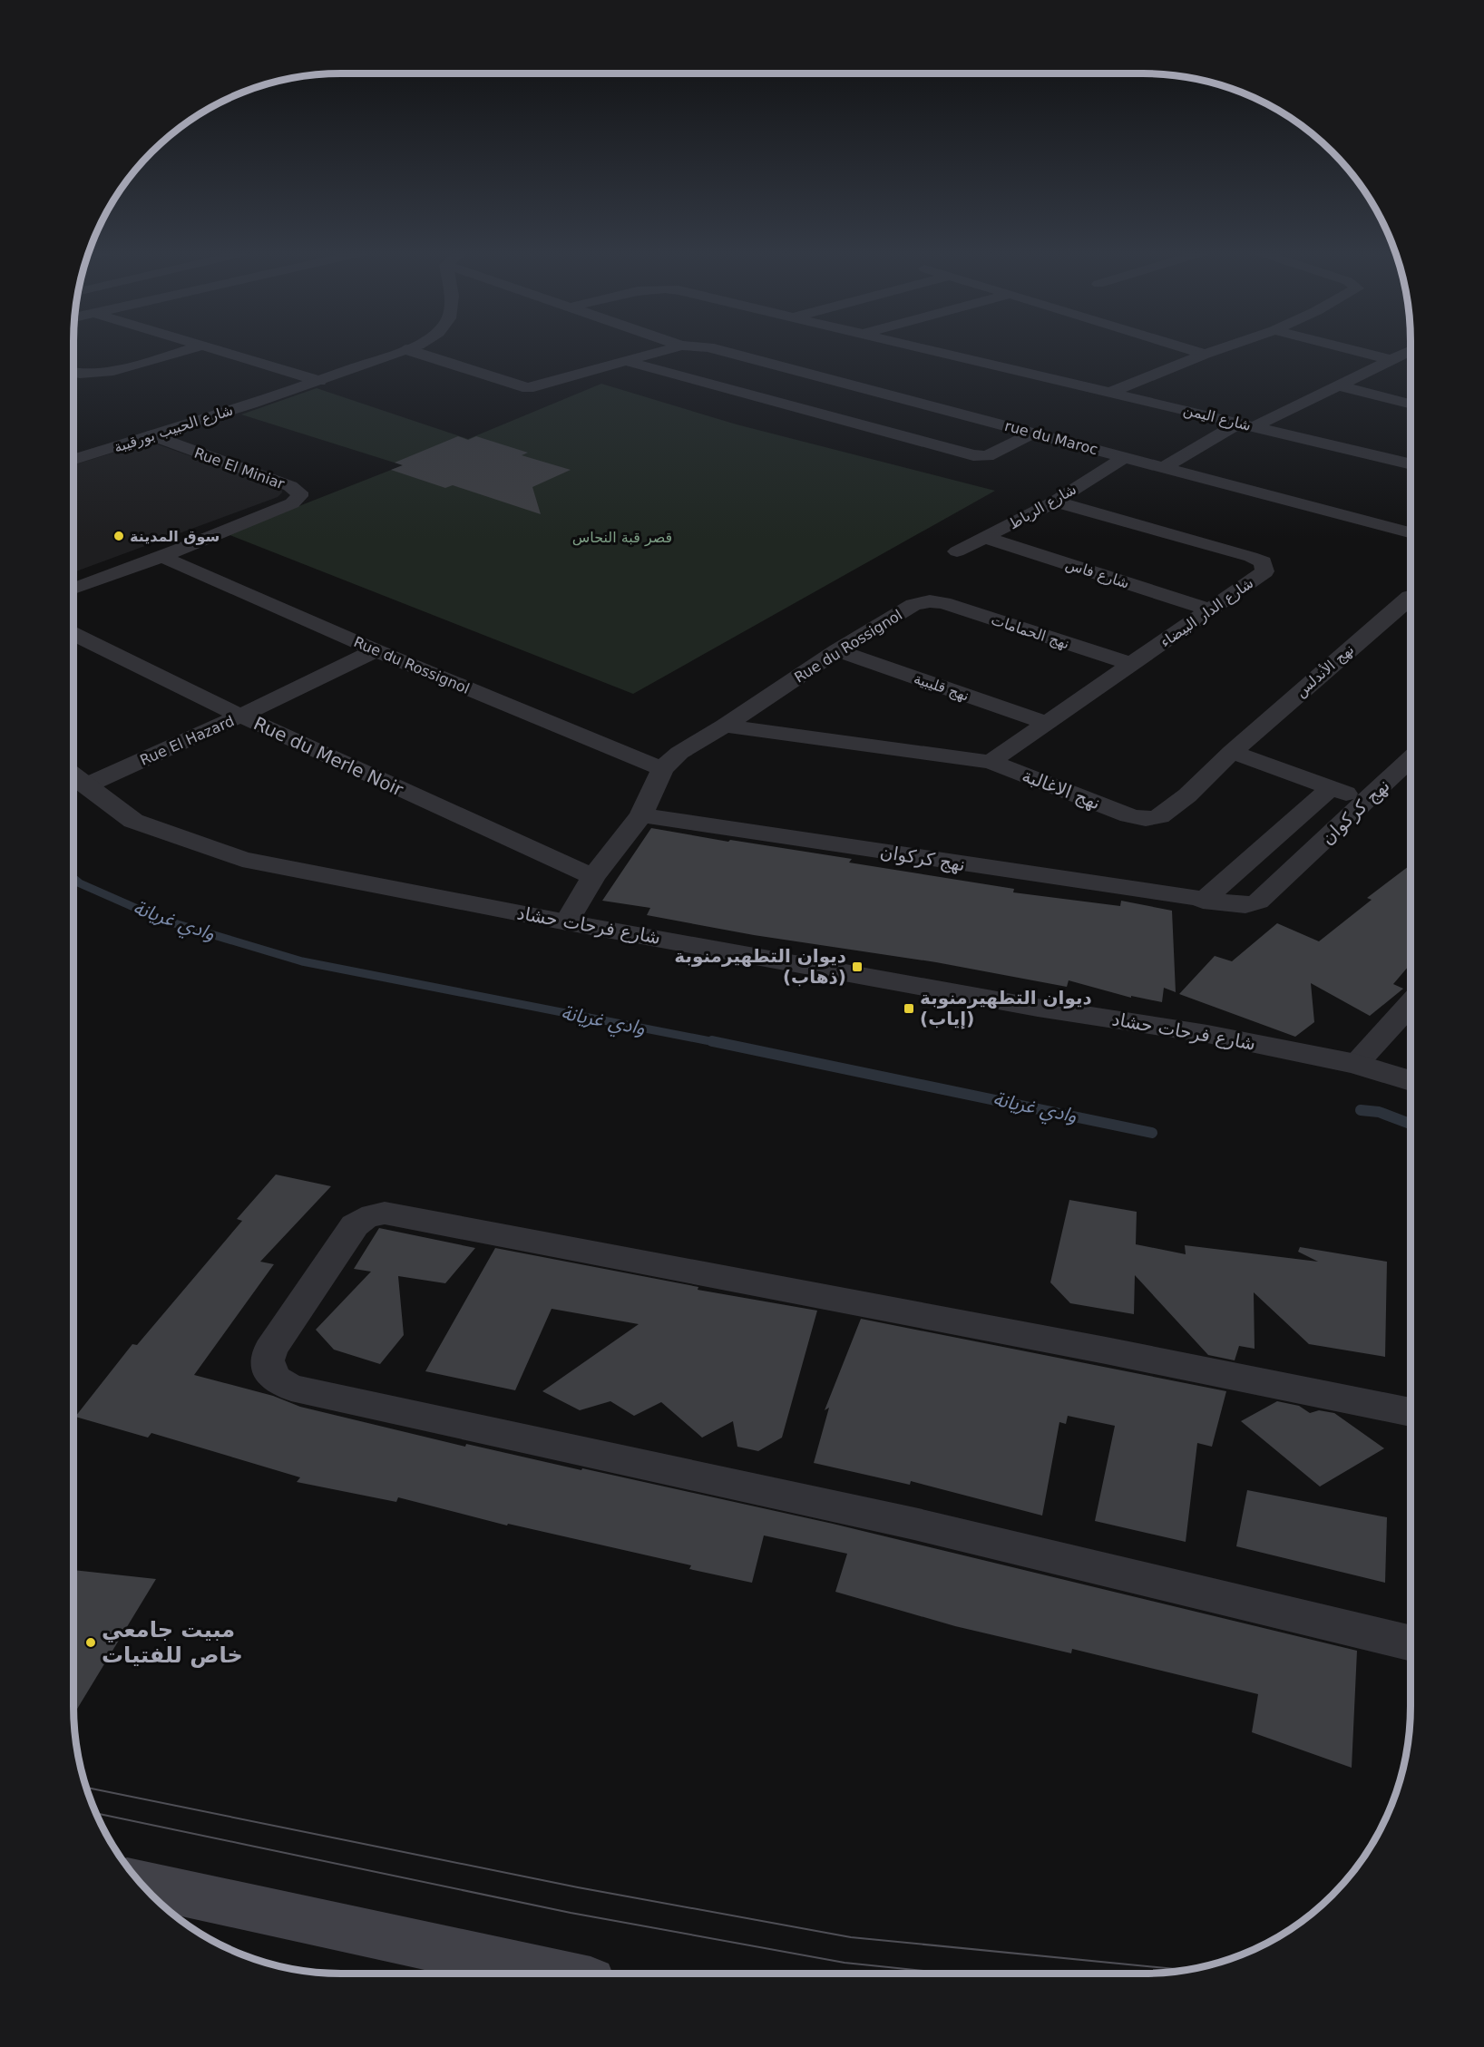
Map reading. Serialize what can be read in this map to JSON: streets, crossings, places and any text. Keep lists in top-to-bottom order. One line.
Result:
{"streets":{"street":["شارع اليمن","شارع الحبيب بورقيبة","rue du Maroc","Rue El Miniar","شارع الرباط","شارع فاس","شارع الدار البيضاء","نهج الحمامات","Rue du Rossignol","نهج الأندلس","نهج قليبية","Rue El Hazard","Rue du Merle Noir","نهج الاغالبة","نهج كركوان","شارع فرحات حشاد"]},"crossings":[["شارع الحبيب بورقيبة","Rue El Miniar"],["rue du Maroc","شارع الرباط"],["Rue El Miniar","Rue du Rossignol"],["شارع الرباط","شارع فاس"],["شارع الرباط","شارع الدار البيضاء"],["شارع فاس","شارع الدار البيضاء"],["شارع الدار البيضاء","نهج الحمامات"],["شارع الدار البيضاء","نهج قليبية"],["شارع الدار البيضاء","نهج الاغالبة"],["نهج الحمامات","Rue du Rossignol"],["Rue du Rossignol","نهج قليبية"],["Rue du Rossignol","Rue El Hazard"],["Rue du Rossignol","Rue du Merle Noir"],["Rue du Rossignol","نهج الاغالبة"],["Rue du Rossignol","نهج كركوان"],["Rue du Rossignol","شارع فرحات حشاد"],["نهج الأندلس","نهج الاغالبة"],["Rue El Hazard","Rue du Merle Noir"],["Rue El Hazard","شارع فرحات حشاد"]],"water":["وادي غريانة"],"parks":["قصر قبة النحاس"],"places":{"other":["سوق المدينة","مبيت جامعي خاص للفتيات"],"transit":["ديوان التطهيرمنوبة (ذهاب)","ديوان التطهيرمنوبة (إياب)"]}}
